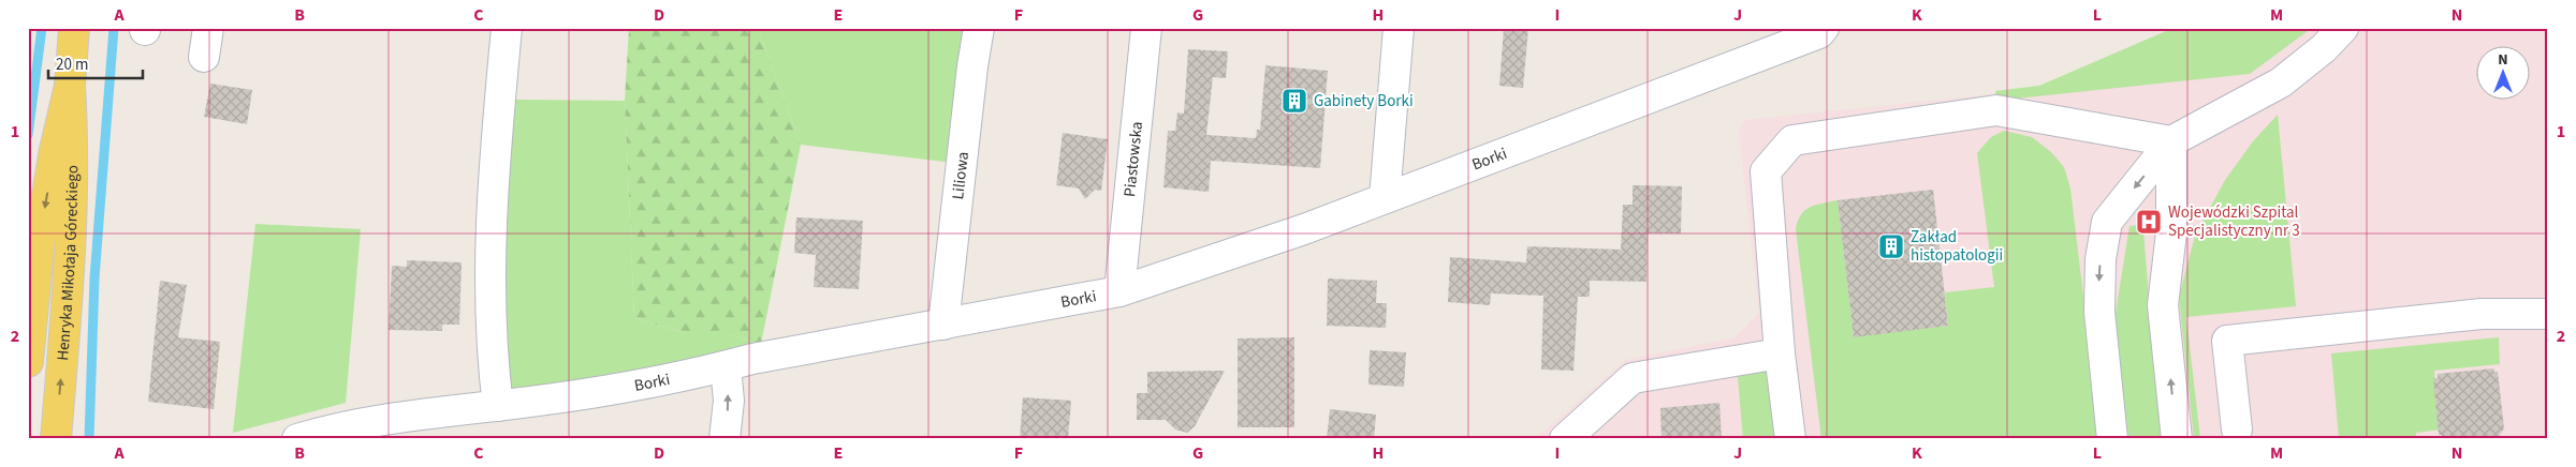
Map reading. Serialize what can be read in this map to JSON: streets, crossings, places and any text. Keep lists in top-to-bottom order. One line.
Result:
{"streets":{"main road":["Henryka Mikołaja Góreckiego"],"street":["Piastowska","Borki","Liliowa"]},"crossings":[["Piastowska","Borki"],["Borki","Liliowa"]],"places":{"building":["Gabinety Borki","Zakład histopatologii"],"hospital":["Wojewódzki Szpital Specjalistyczny nr 3"]},"scale_bar":"20 m","north":"top","grid":{"columns":["A","B","C","D","E","F","G","H","I","J","K","L","M","N"],"rows":["1","2"]}}
